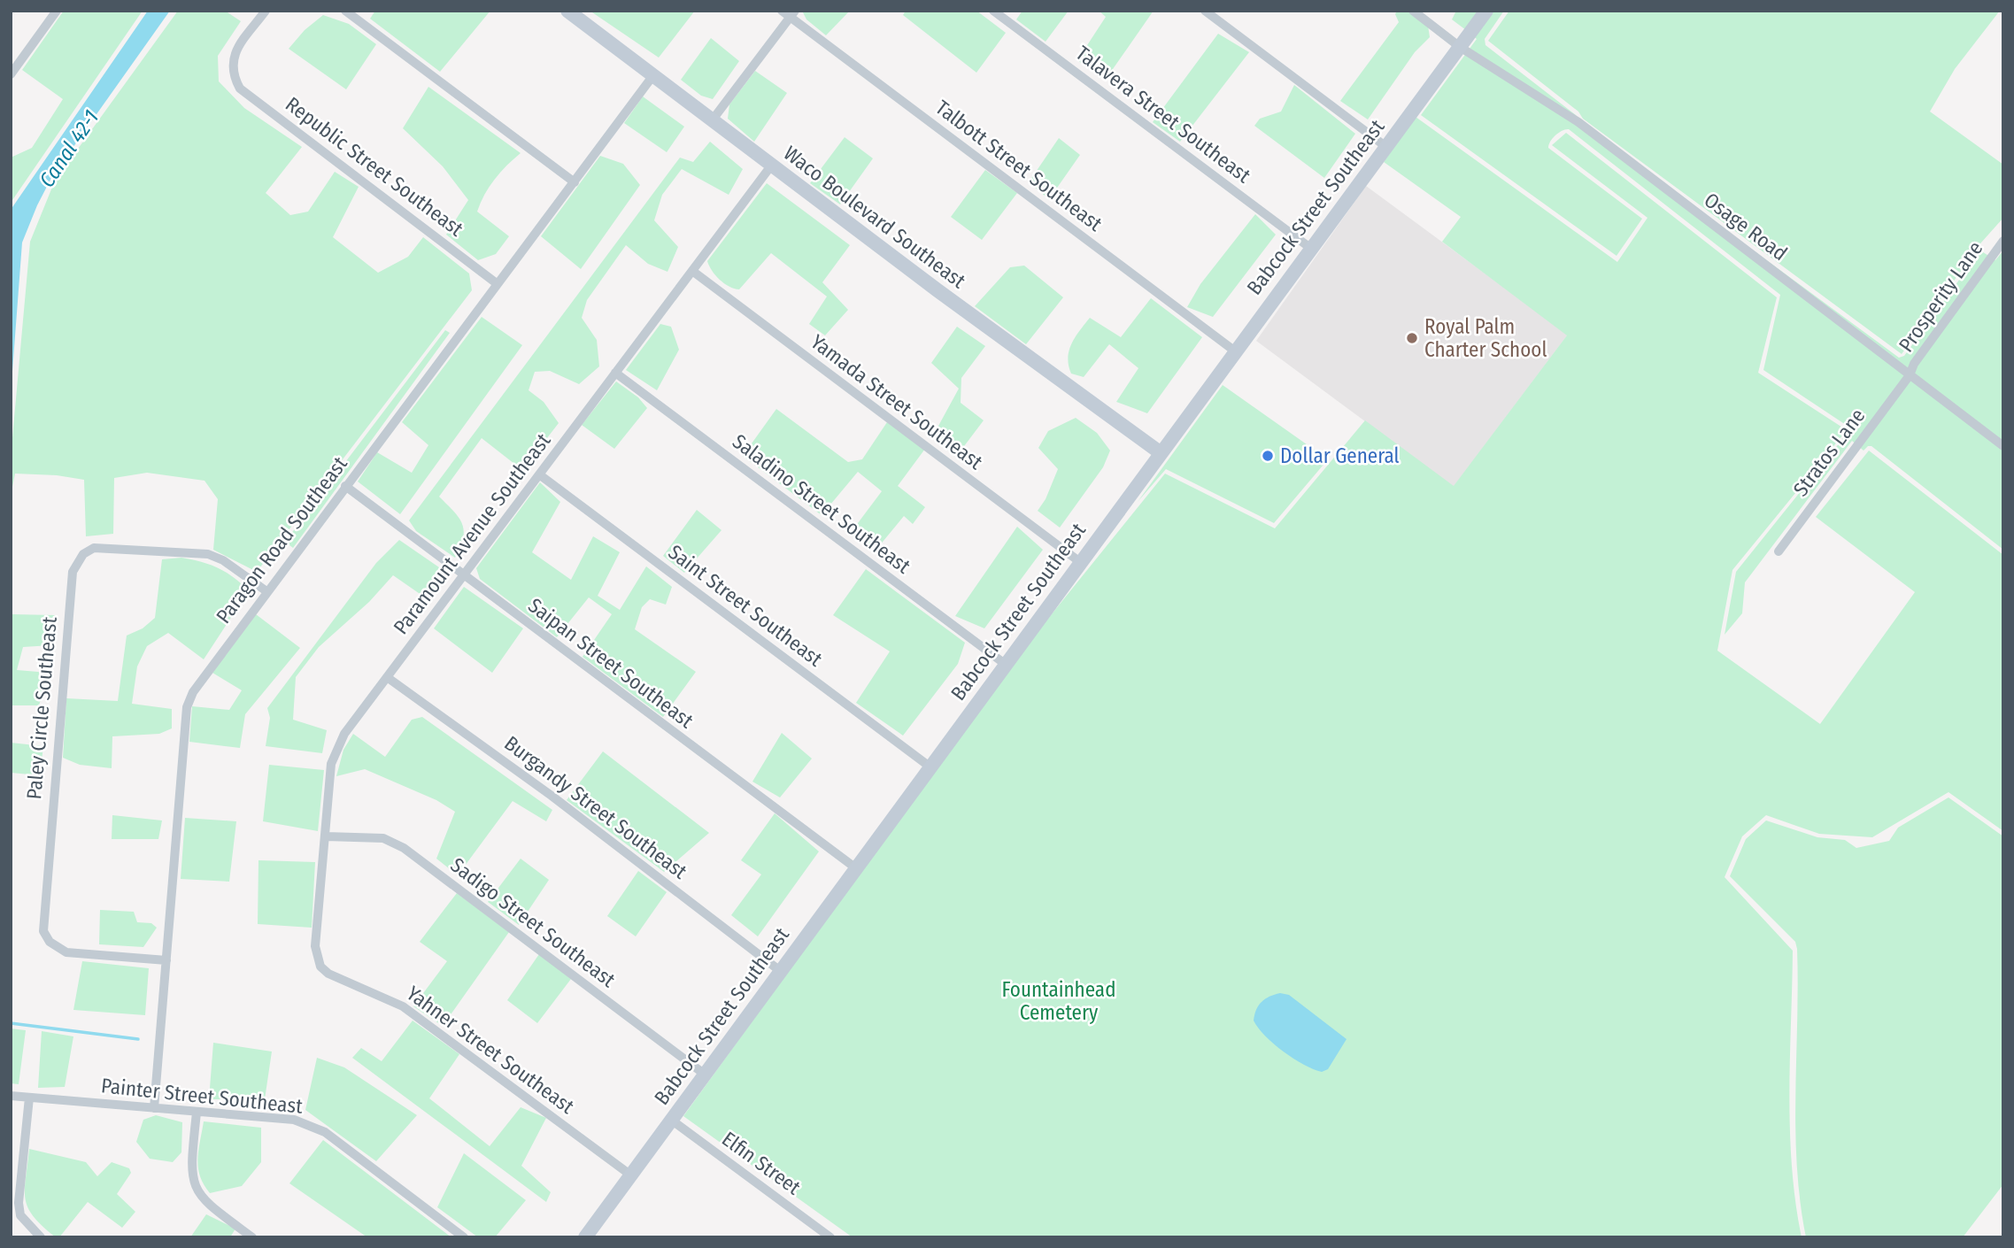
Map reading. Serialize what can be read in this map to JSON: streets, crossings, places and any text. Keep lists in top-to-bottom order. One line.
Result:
{"streets":{"main road":["Babcock Street Southeast","Waco Boulevard Southeast"],"street":["Talavera Street Southeast","Talbott Street Southeast","Republic Street Southeast","Osage Road","Prosperity Lane","Yamada Street Southeast","Stratos Lane","Saladino Street Southeast","Paramount Avenue Southeast","Paragon Road Southeast","Saint Street Southeast","Saipan Street Southeast","Paley Circle Southeast","Burgandy Street Southeast","Sadigo Street Southeast","Yahner Street Southeast","Painter Street Southeast","Elfin Street"]},"crossings":[["Talavera Street Southeast","Babcock Street Southeast"],["Talbott Street Southeast","Babcock Street Southeast"],["Republic Street Southeast","Paragon Road Southeast"],["Babcock Street Southeast","Waco Boulevard Southeast"],["Babcock Street Southeast","Osage Road"],["Babcock Street Southeast","Yamada Street Southeast"],["Babcock Street Southeast","Saladino Street Southeast"],["Babcock Street Southeast","Saint Street Southeast"],["Babcock Street Southeast","Saipan Street Southeast"],["Babcock Street Southeast","Burgandy Street Southeast"],["Babcock Street Southeast","Sadigo Street Southeast"],["Babcock Street Southeast","Yahner Street Southeast"],["Babcock Street Southeast","Elfin Street"],["Waco Boulevard Southeast","Paramount Avenue Southeast"],["Waco Boulevard Southeast","Paragon Road Southeast"],["Osage Road","Prosperity Lane"],["Osage Road","Stratos Lane"],["Prosperity Lane","Stratos Lane"],["Yamada Street Southeast","Paramount Avenue Southeast"],["Saladino Street Southeast","Paramount Avenue Southeast"],["Paramount Avenue Southeast","Saint Street Southeast"],["Paramount Avenue Southeast","Saipan Street Southeast"],["Paramount Avenue Southeast","Burgandy Street Southeast"],["Paramount Avenue Southeast","Sadigo Street Southeast"],["Paramount Avenue Southeast","Yahner Street Southeast"],["Paragon Road Southeast","Saipan Street Southeast"],["Paragon Road Southeast","Paley Circle Southeast"],["Paragon Road Southeast","Painter Street Southeast"]],"water":["Canal 42-1"],"parks":["Fountainhead Cemetery"],"places":["Royal Palm Charter School","Dollar General"]}
